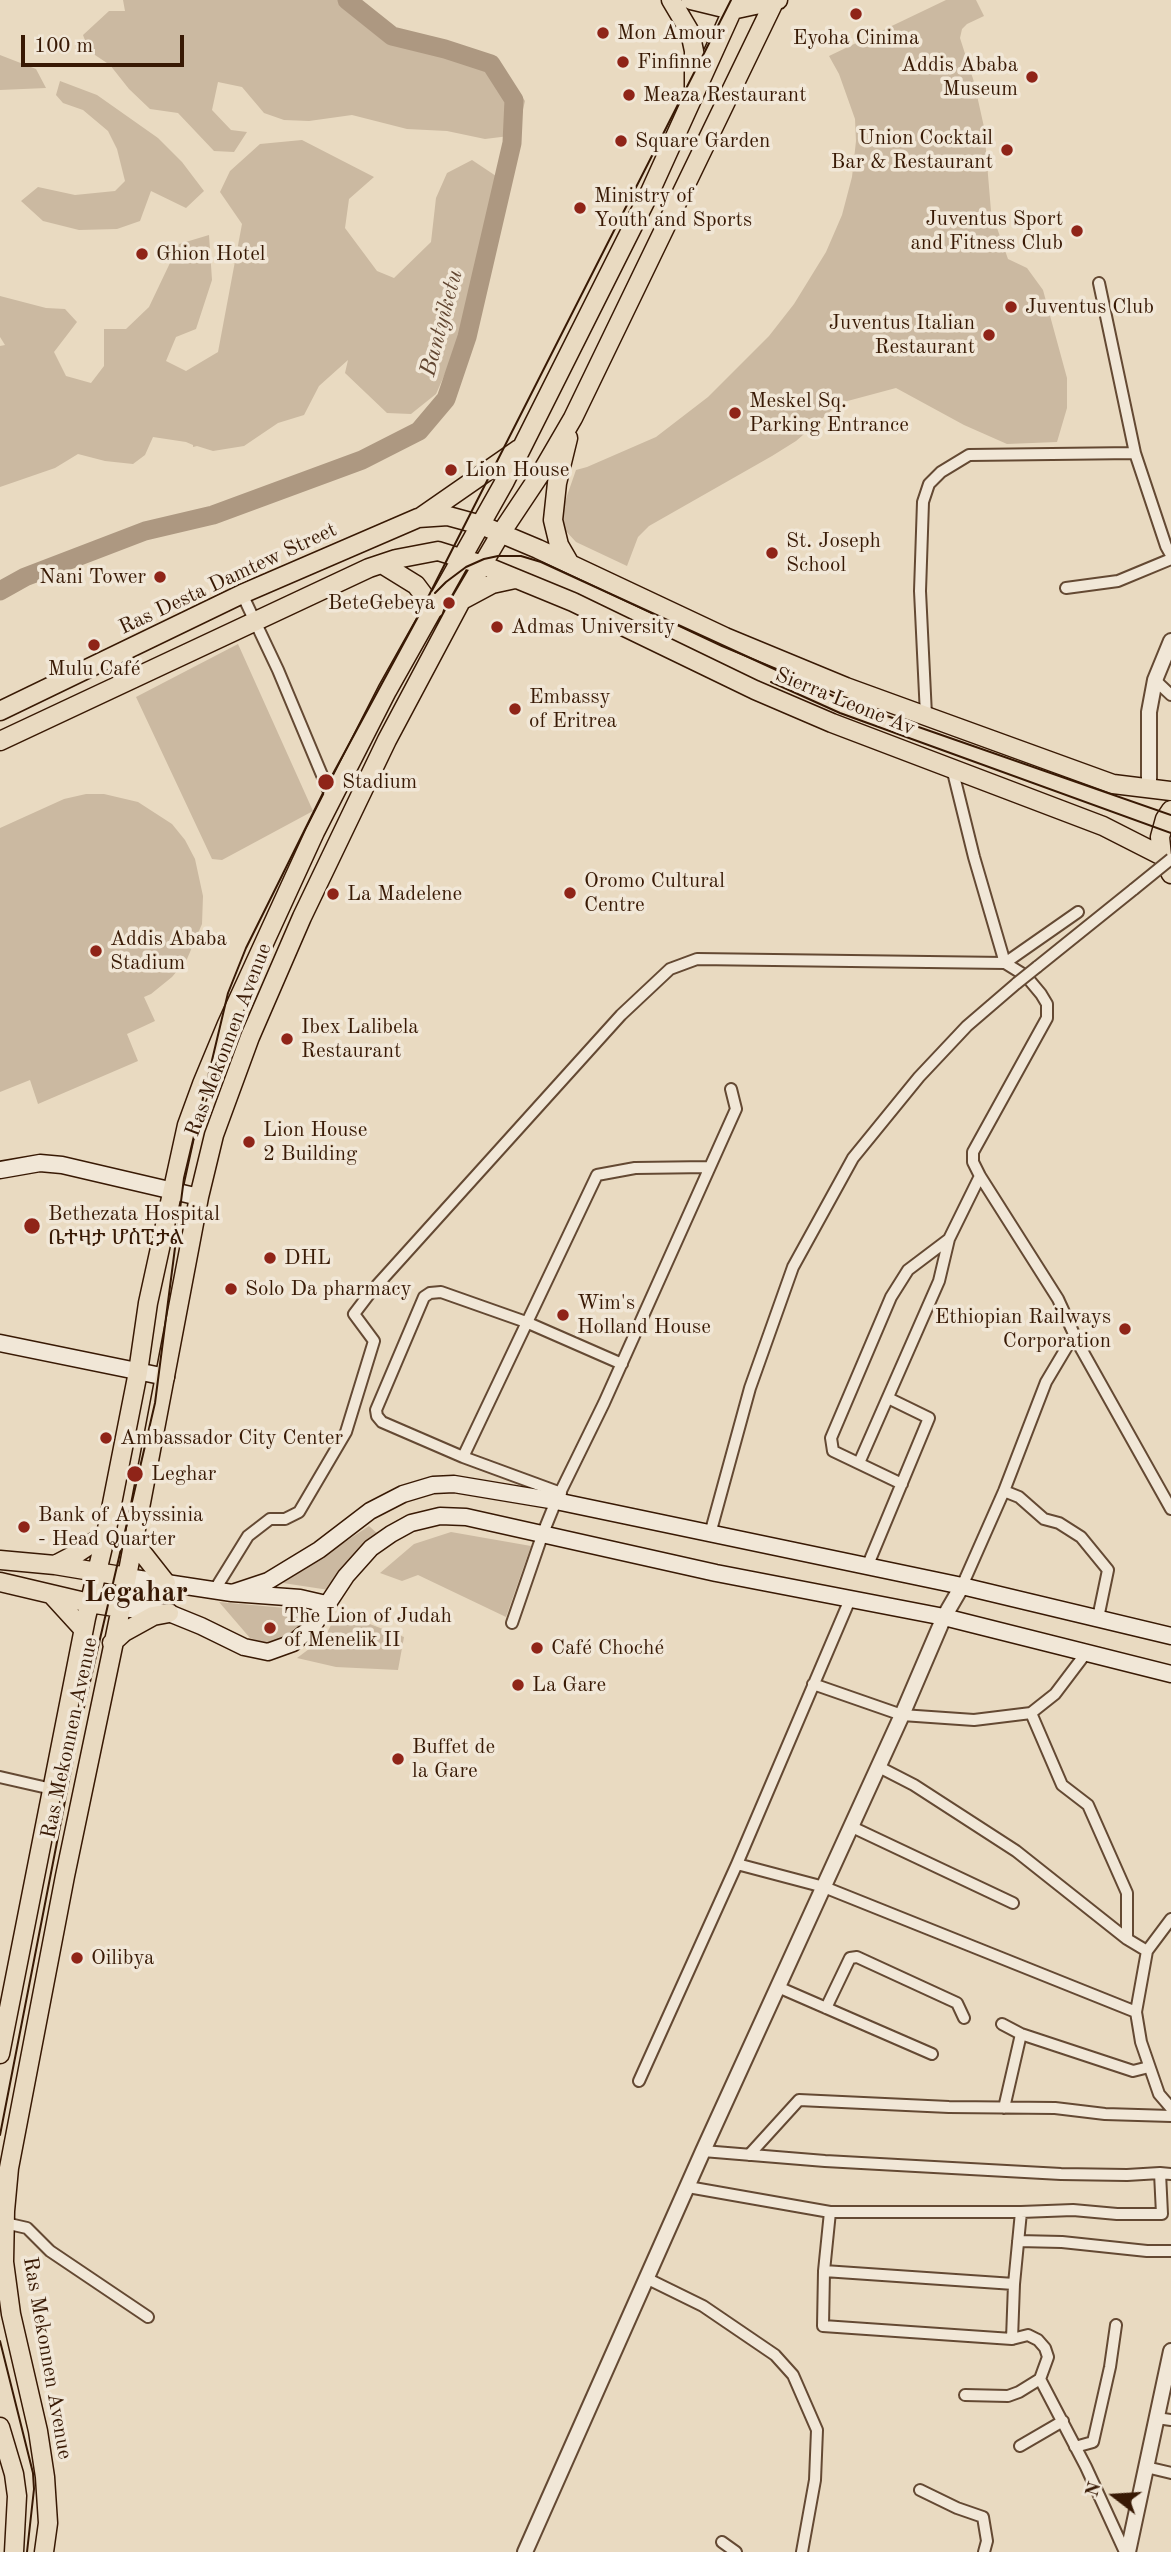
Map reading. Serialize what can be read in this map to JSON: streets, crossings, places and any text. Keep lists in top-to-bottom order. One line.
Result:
{"streets":{"main road":["Ras Desta Damtew Street","Sierra Leone Av","Ras Mekonnen Avenue"]},"crossings":[["Ras Desta Damtew Street","Ras Mekonnen Avenue"],["Sierra Leone Av","Ras Mekonnen Avenue"]],"districts":["Legahar"],"water":["Bantyiketu"],"places":["Eyoha Cinima","Mon Amour","Finfinne","Addis Ababa Museum","Meaza Restaurant","Square Garden","Union Cocktail Bar & Restaurant","Ministry of Youth and Sports","Juventus Sport and Fitness Club","Ghion Hotel","Juventus Club","Juventus Italian Restaurant","Meskel Sq. Parking Entrance","Lion House","St. Joseph School","Nani Tower","BeteGebeya","Admas University","Mulu Café","Embassy of Eritrea","Stadium","Oromo Cultural Centre","La Madelene","Addis Ababa Stadium","Ibex Lalibela Restaurant","Lion House 2 Building","Bethezata Hospital ቤተዛታ ሆስፒታል","DHL","Solo Da pharmacy","Wim's Holland House","Ethiopian Railways Corporation","Ambassador City Center","Leghar","Bank of Abyssinia - Head Quarter","The Lion of Judah of Menelik II","Café Choché","La Gare","Buffet de la Gare","Oilibya"],"scale_bar":"100 m","north":"left"}
